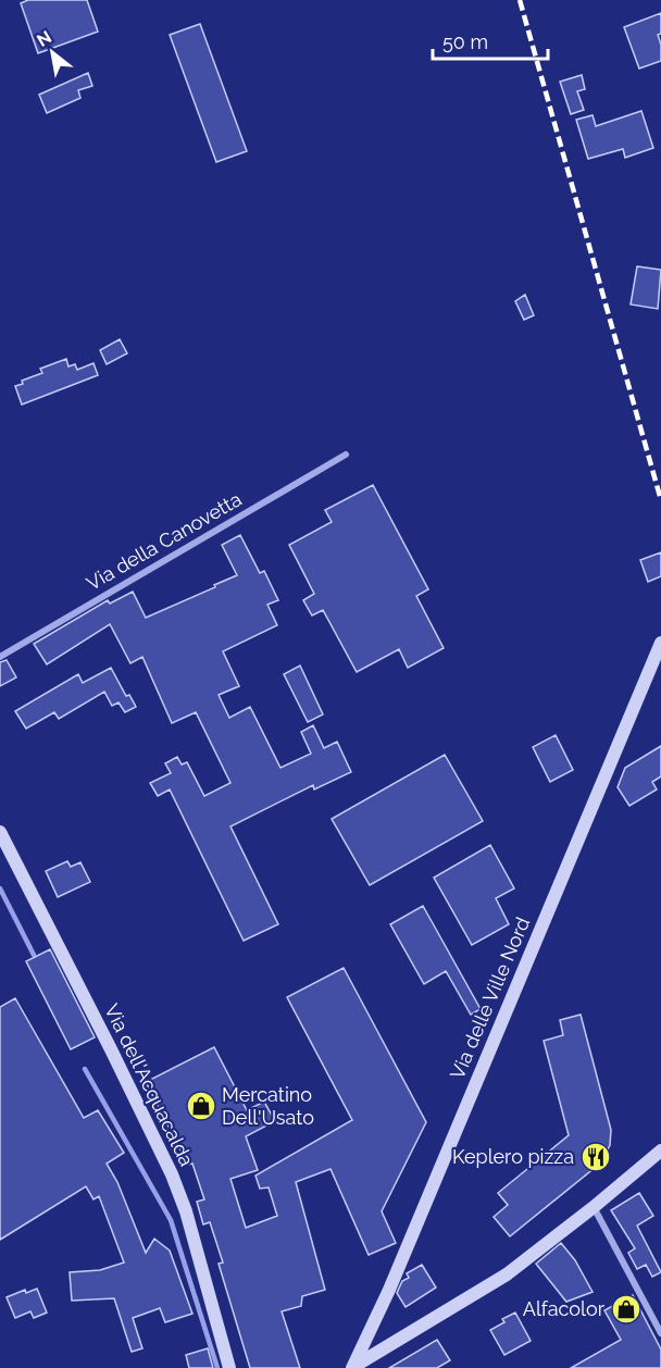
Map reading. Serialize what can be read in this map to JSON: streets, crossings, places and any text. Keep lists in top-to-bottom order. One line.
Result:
{"streets":{"street":["Via della Canovetta","Via delle Ville Nord","Via dell'Acquacalda"]},"places":{"shop":["Mercatino Dell'Usato","Alfacolor"],"restaurant":["Keplero pizza"]},"scale_bar":"50 m","north":"top left"}
